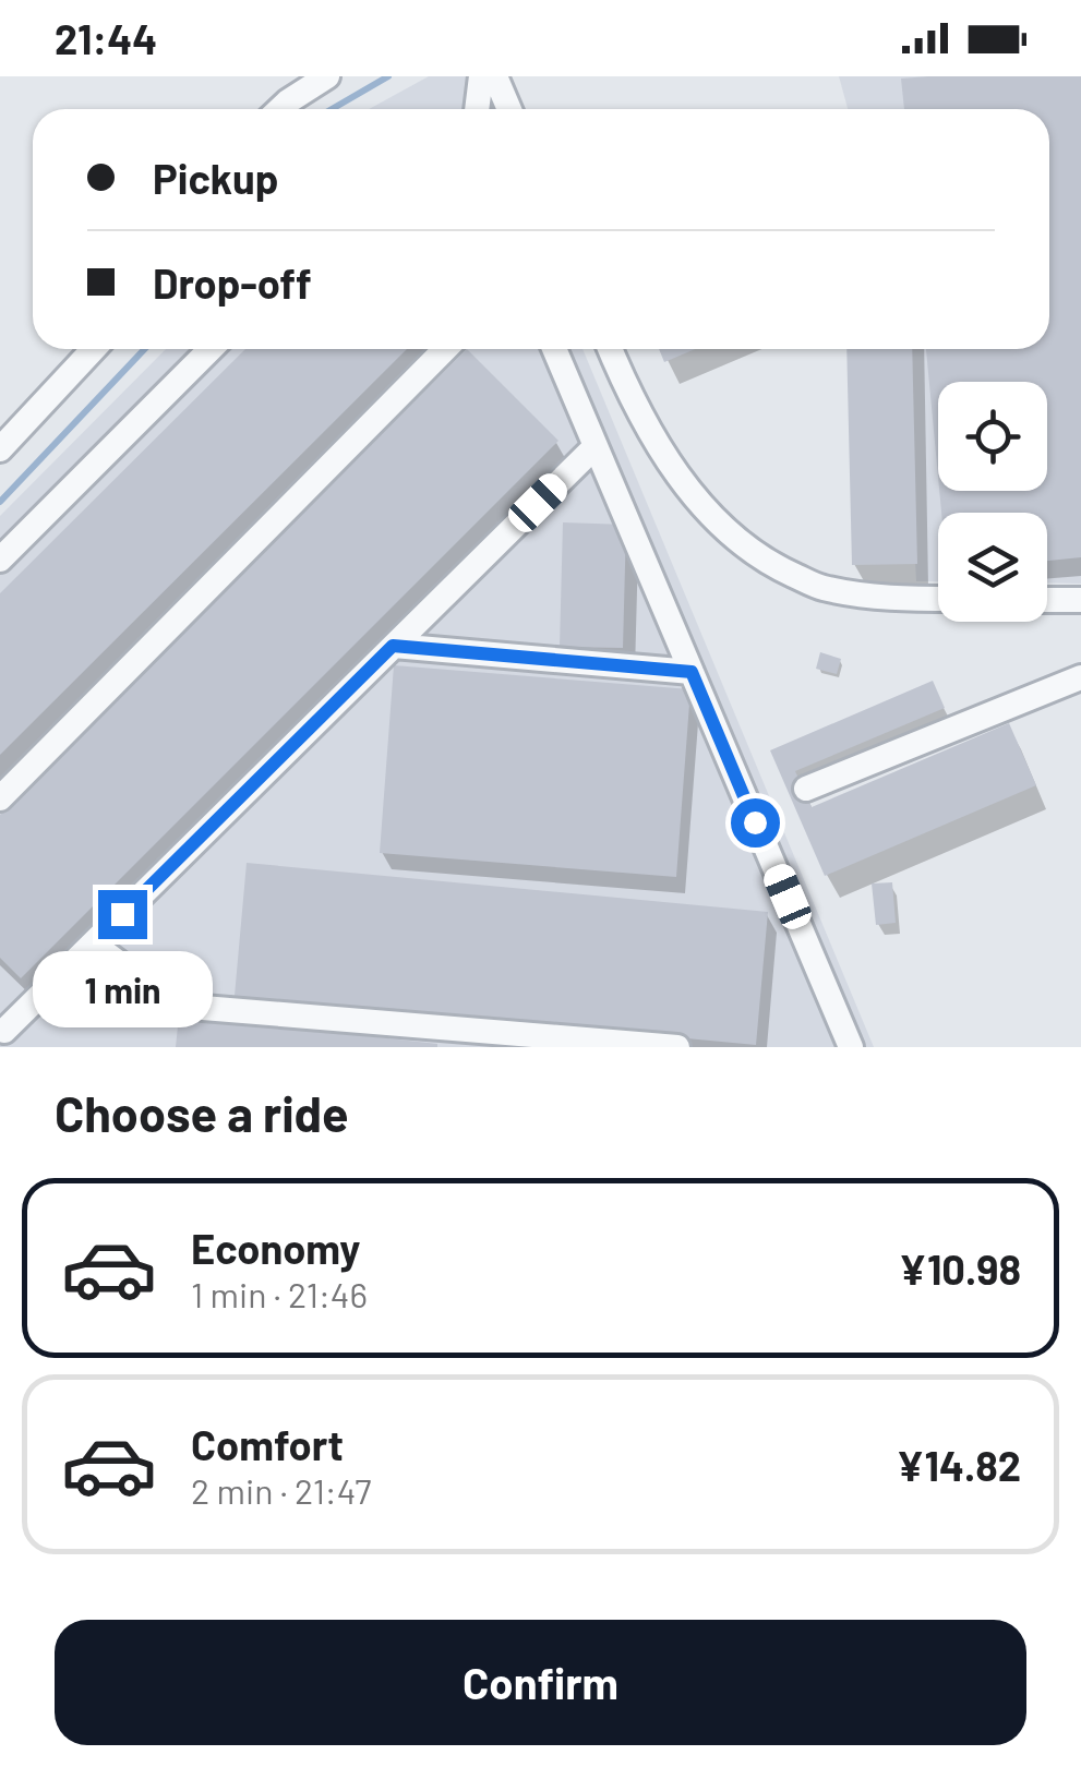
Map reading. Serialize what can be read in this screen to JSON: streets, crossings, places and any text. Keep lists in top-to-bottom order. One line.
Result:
{"page":{"status":"21:44","banner":["Pickup","Drop-off"],"bubble":"1 min","heading":"Choose a ride","list":[{"name":"Economy","note":"1 min · 21:46","value":"¥10.98"},{"name":"Comfort","note":"2 min · 21:47","value":"¥14.82"}],"buttons":"Confirm"}}
